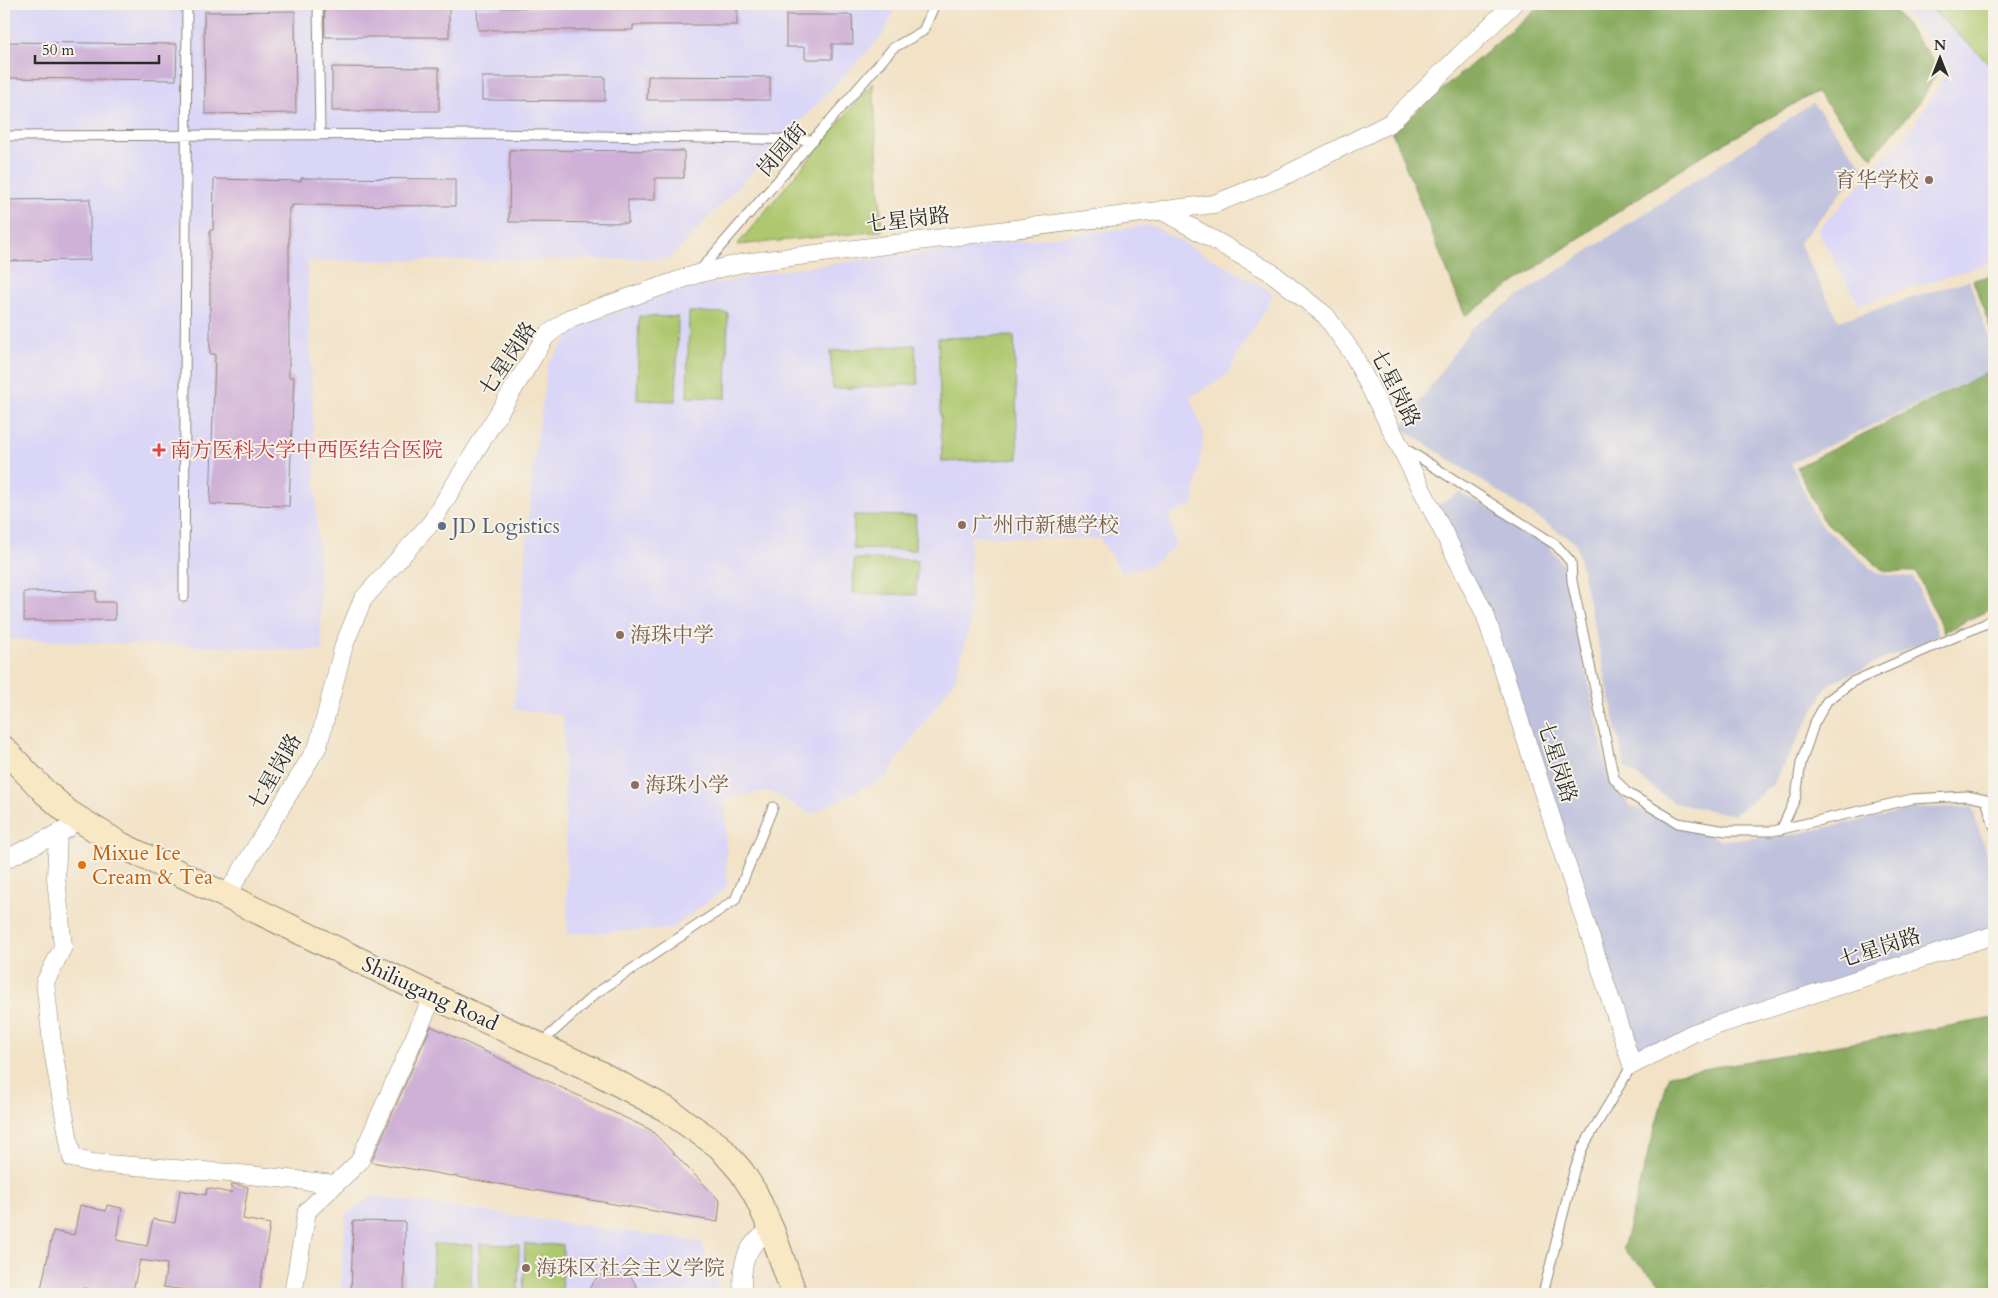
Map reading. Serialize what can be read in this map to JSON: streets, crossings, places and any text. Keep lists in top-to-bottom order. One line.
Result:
{"streets":{"main road":["Shiliugang Road"],"street":["七星岗路"],"lane":["岗园街"]},"crossings":[["岗园街","七星岗路"],["七星岗路","Shiliugang Road"]],"places":{"other":["育华学校","广州市新穗学校","JD Logistics","海珠中学","海珠小学","Mixue Ice Cream & Tea","海珠区社会主义学院"],"health":["南方医科大学中西医结合医院"]},"scale_bar":"50 m","north":"top"}
